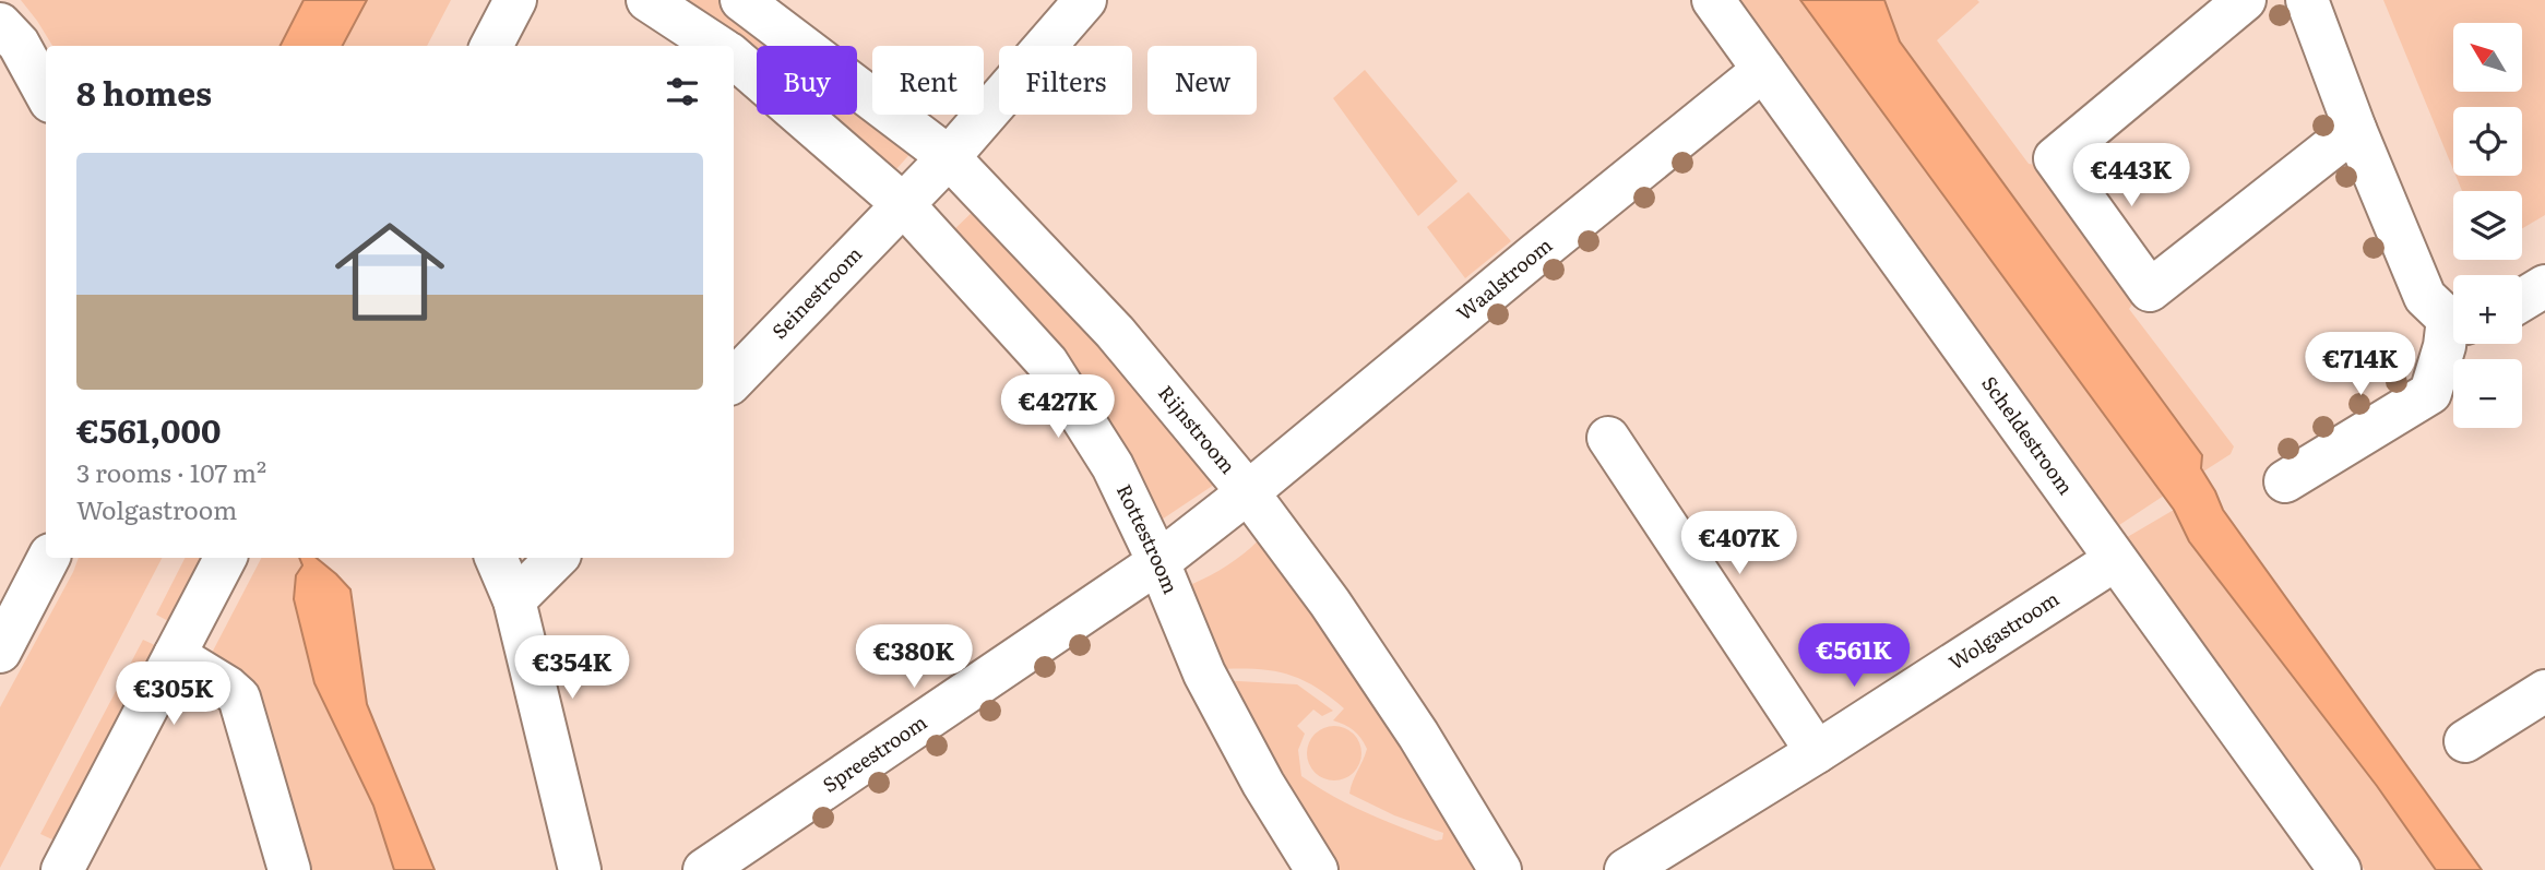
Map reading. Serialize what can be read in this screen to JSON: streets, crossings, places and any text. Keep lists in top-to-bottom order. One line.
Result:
{"streets":{"street":["Waalstroom","Seinestroom","Rijnstroom","Scheldestroom","Rottestroom","Wolgastroom","Spreestroom"]},"crossings":[["Waalstroom","Rijnstroom"],["Waalstroom","Scheldestroom"],["Waalstroom","Rottestroom"],["Waalstroom","Spreestroom"],["Seinestroom","Rijnstroom"],["Seinestroom","Rottestroom"],["Scheldestroom","Wolgastroom"],["Rottestroom","Spreestroom"]],"north":"top left","page":{"map_buttons":["+","−"],"chip":["Buy","Rent","Filters","New"],"heading":"8 homes","list":[{"name":"€561,000","note":"3 rooms · 107 m² · Wolgastroom"}],"price":["€443K","€714K","€427K","€407K","€561K","€380K","€354K","€305K"]}}
